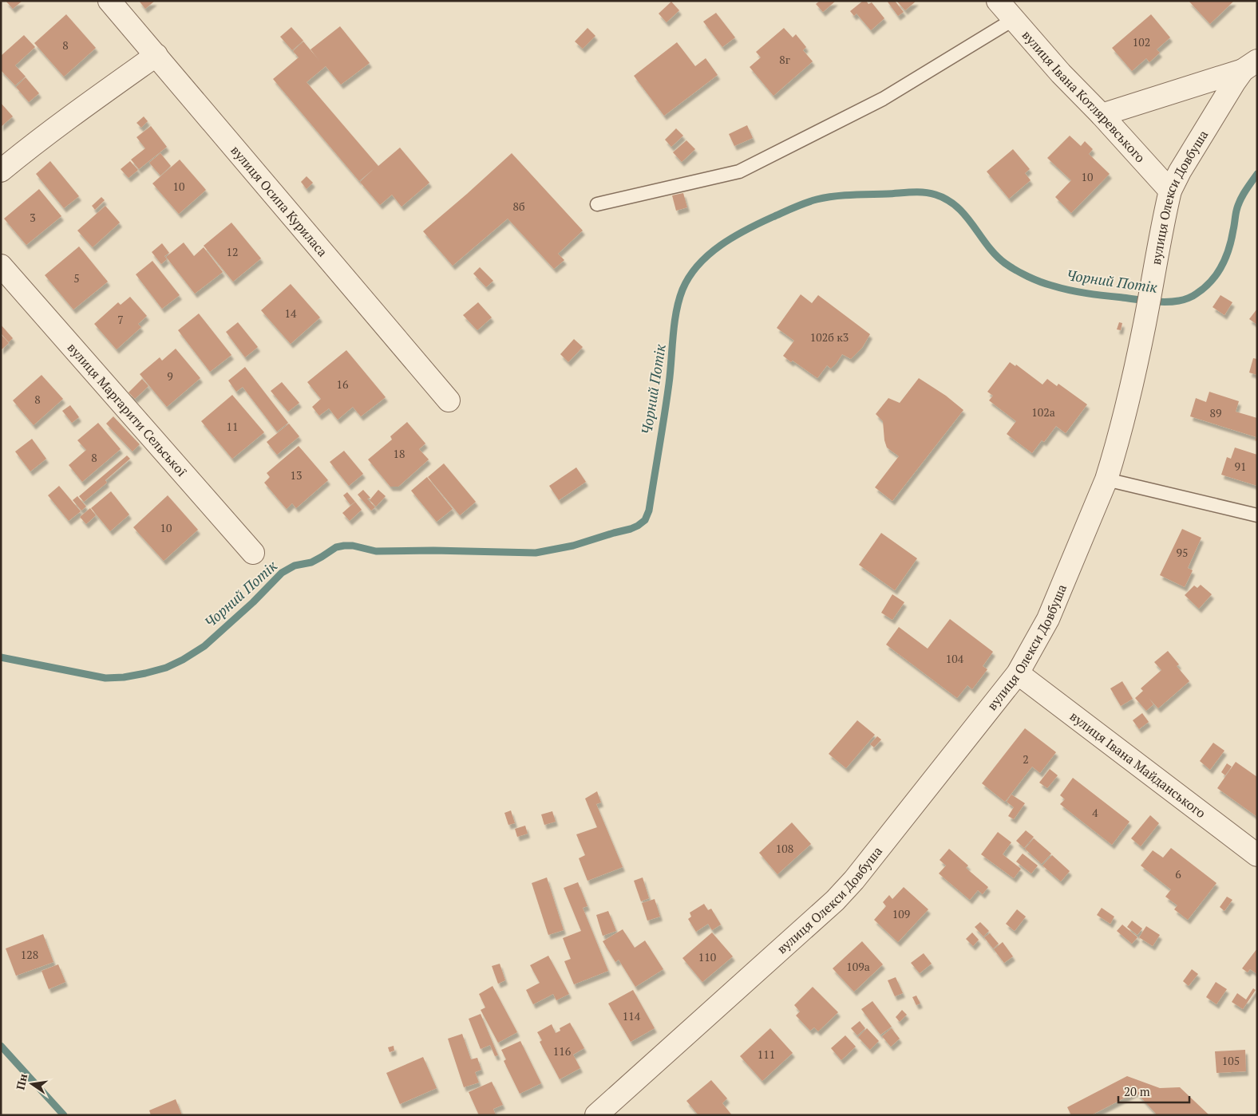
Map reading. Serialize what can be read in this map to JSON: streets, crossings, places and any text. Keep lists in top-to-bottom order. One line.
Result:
{"streets":{"street":["вулиця Івана Котляревського","вулиця Олекси Довбуша","вулиця Осипа Куриласа","вулиця Маргарити Сельської","вулиця Івана Майданського"]},"crossings":[["вулиця Івана Котляревського","вулиця Олекси Довбуша"],["вулиця Олекси Довбуша","вулиця Івана Майданського"]],"water":["Чорний Потік"],"house_numbers":["102","8","8г","10","10","8б","3","12","5","14","7","102б к3","9","16","8","102а","89","11","18","8","91","13","10","95","104","2","4","108","6","109","128","110","109а","114","116","111","105"],"scale_bar":"20 m","north":"left"}
